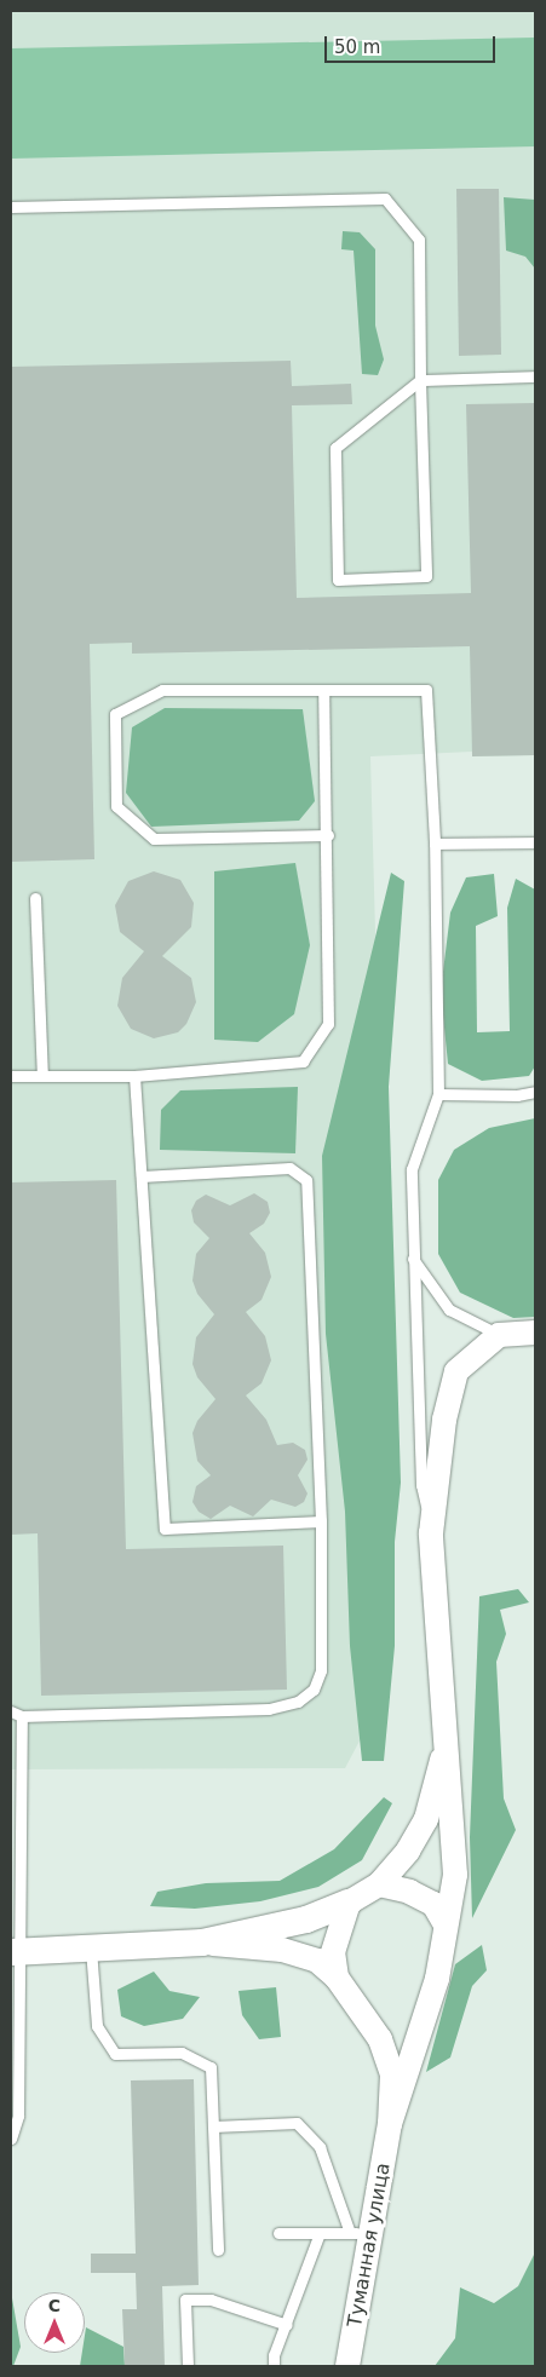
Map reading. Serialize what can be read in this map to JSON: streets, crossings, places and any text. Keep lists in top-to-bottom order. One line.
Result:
{"streets":{"street":["Туманная улица"]},"scale_bar":"50 m","north":"top"}
